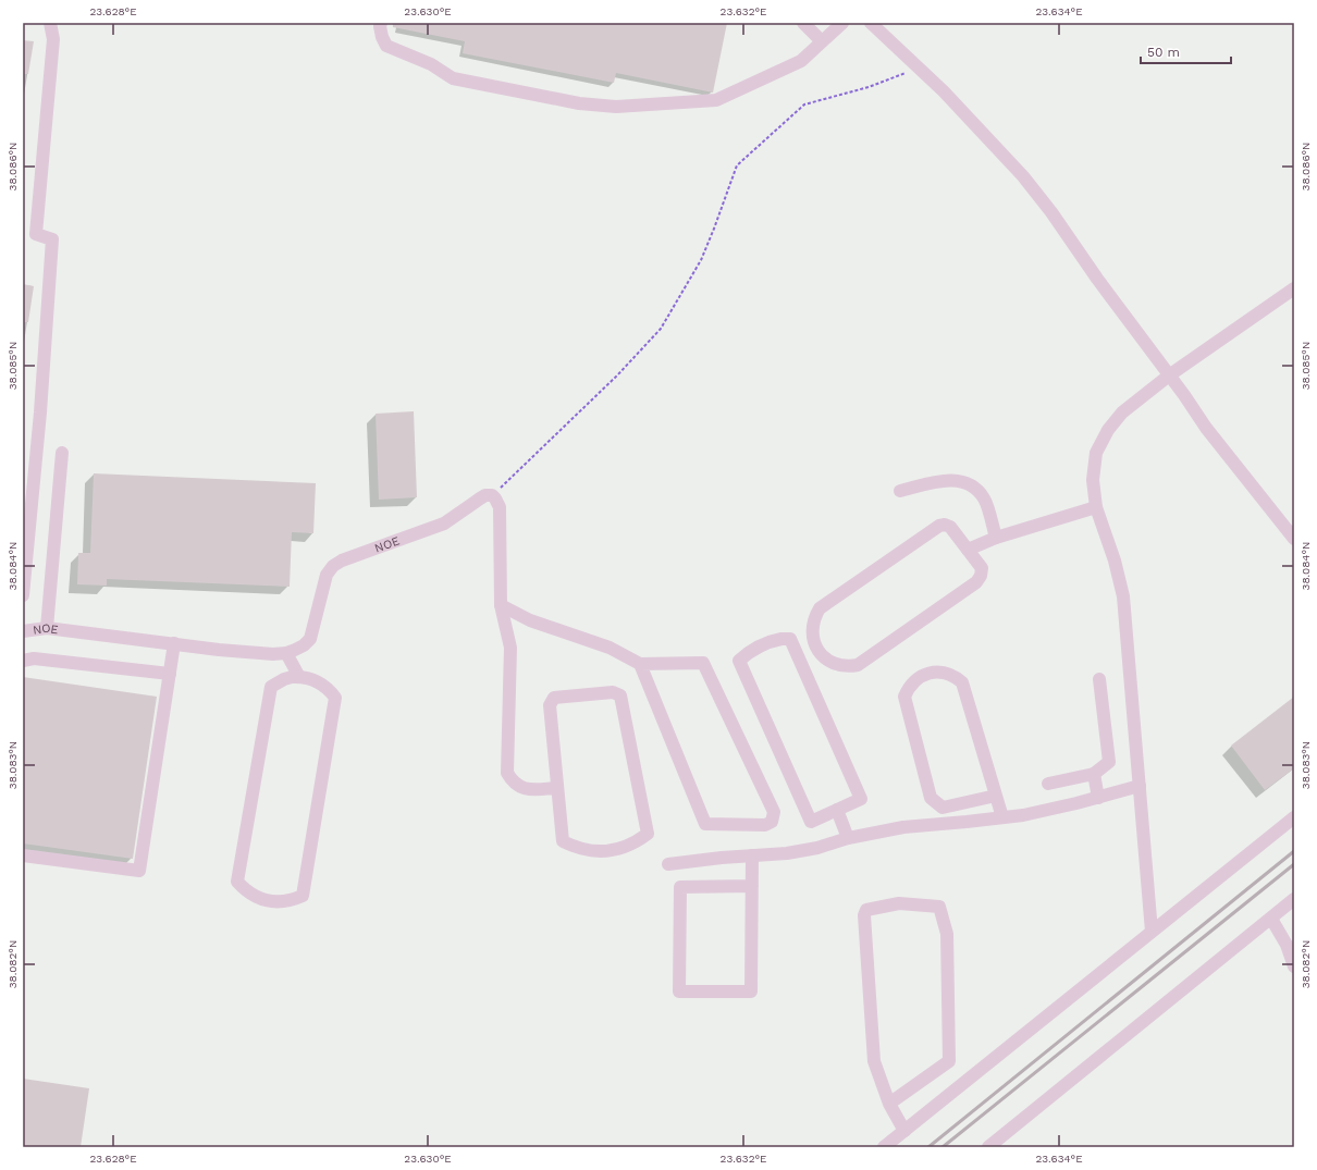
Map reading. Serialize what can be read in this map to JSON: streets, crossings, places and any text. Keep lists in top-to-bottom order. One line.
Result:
{"streets":{"street":["NOE"]},"scale_bar":"50 m","coordinates":["23.628°E","23.630°E","23.632°E","23.634°E","38.086°N","38.085°N","38.084°N","38.083°N","38.082°N"]}
